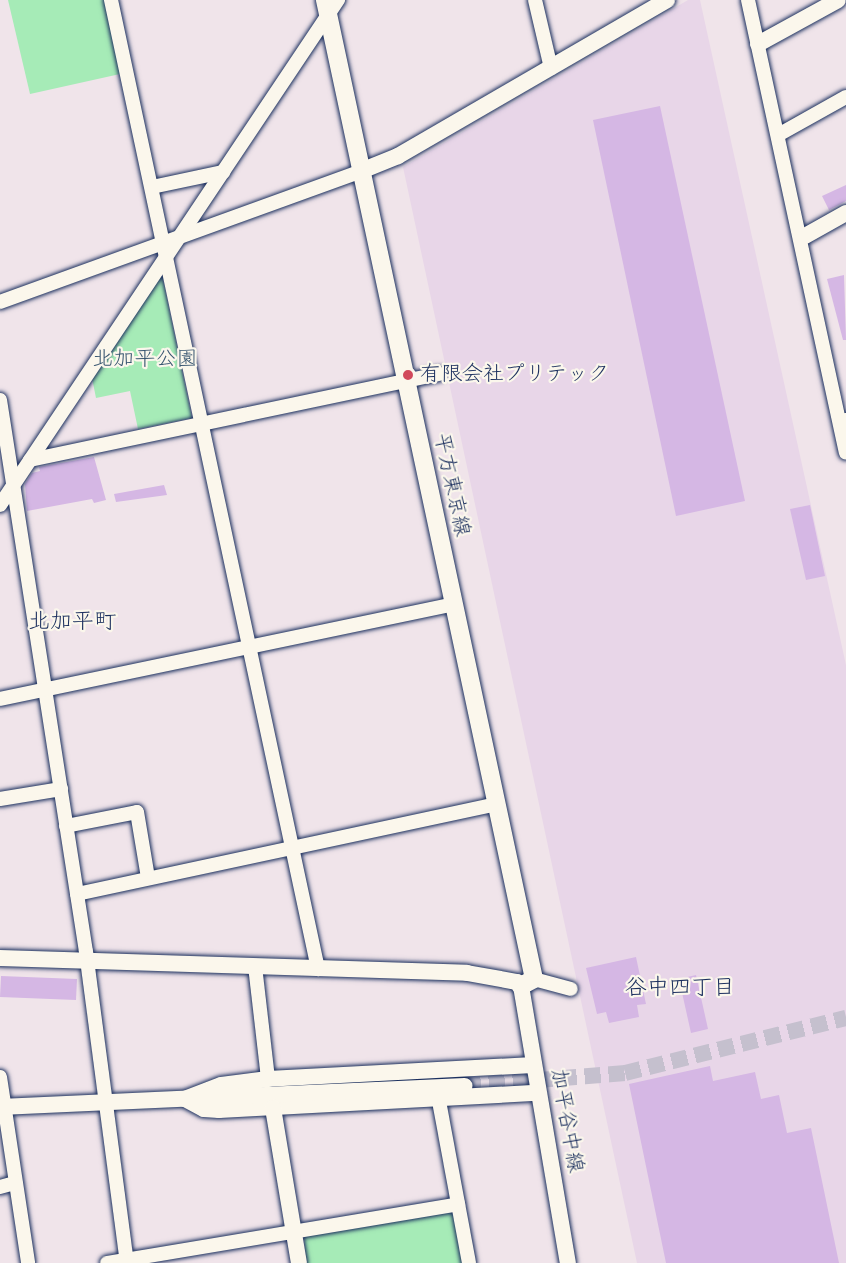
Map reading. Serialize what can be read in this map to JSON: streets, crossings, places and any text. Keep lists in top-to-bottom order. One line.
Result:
{"streets":{"main road":["平方東京線"],"street":["加平谷中線"]},"crossings":[["平方東京線","加平谷中線"]],"districts":["北加平町","谷中四丁目"],"parks":["北加平公園"],"places":["有限会社プリテック"]}
